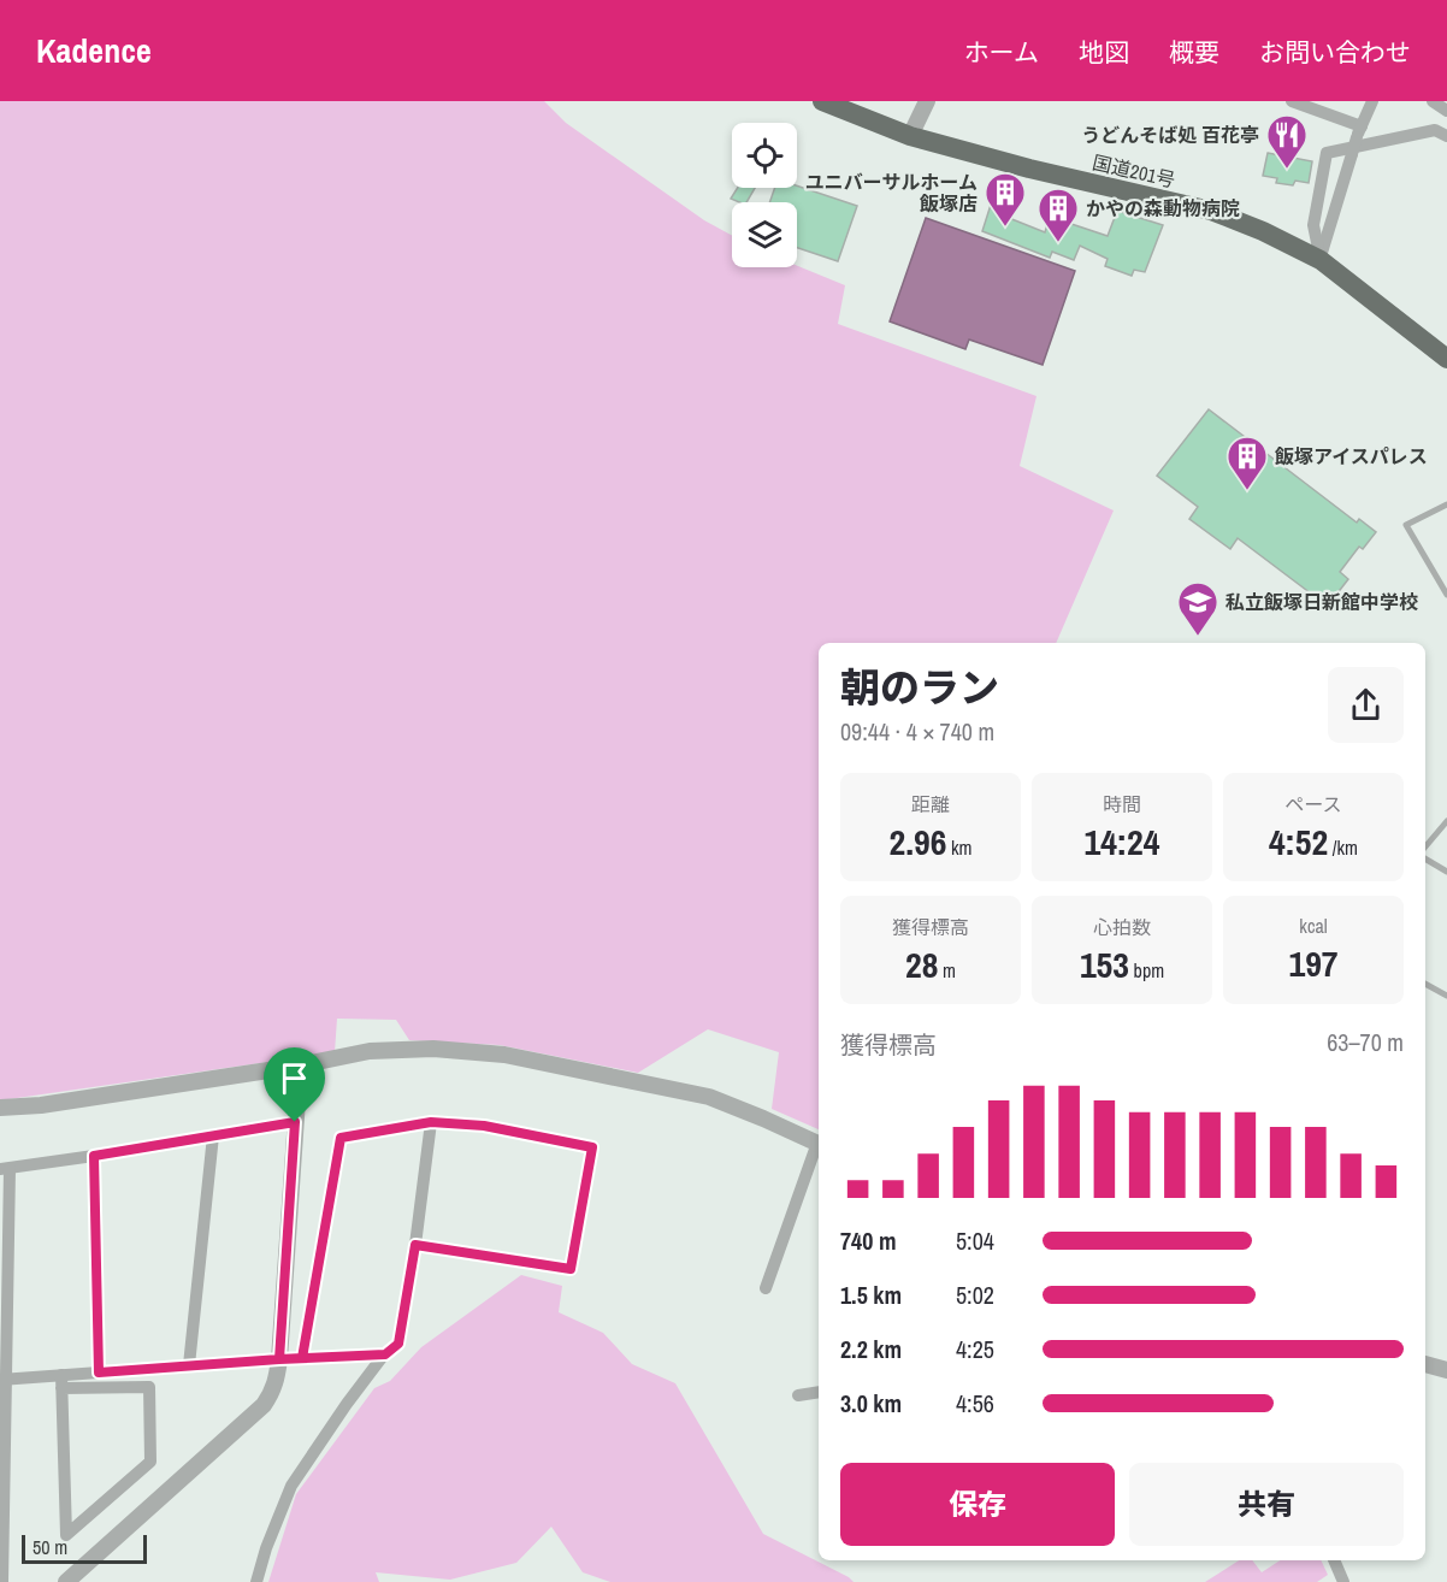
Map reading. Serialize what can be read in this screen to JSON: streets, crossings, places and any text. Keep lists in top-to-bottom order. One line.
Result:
{"streets":{"highway":["国道201号"]},"places":{"restaurant":["うどんそば処 百花亭"],"building":["ユニバーサルホーム 飯塚店","かやの森動物病院","飯塚アイスパレス"],"school or university":["私立飯塚日新館中学校"]},"scale_bar":"50 m","page":{"header":"Kadence","nav":["ホーム","地図","概要","お問い合わせ"],"heading":["朝のラン","09:44 · 4 × 740 m"],"stats":[["距離","2.96 km"],["時間","14:24"],["ペース","4:52 /km"],["獲得標高","28 m"],["心拍数","153 bpm"],["kcal","197"]],"chart":["獲得標高","63–70 m"],"list":[{"name":"740 m","note":"5:04"},{"name":"1.5 km","note":"5:02"},{"name":"2.2 km","note":"4:25"},{"name":"3.0 km","note":"4:56"}],"buttons":["保存","共有"],"scale":"50 m"}}
